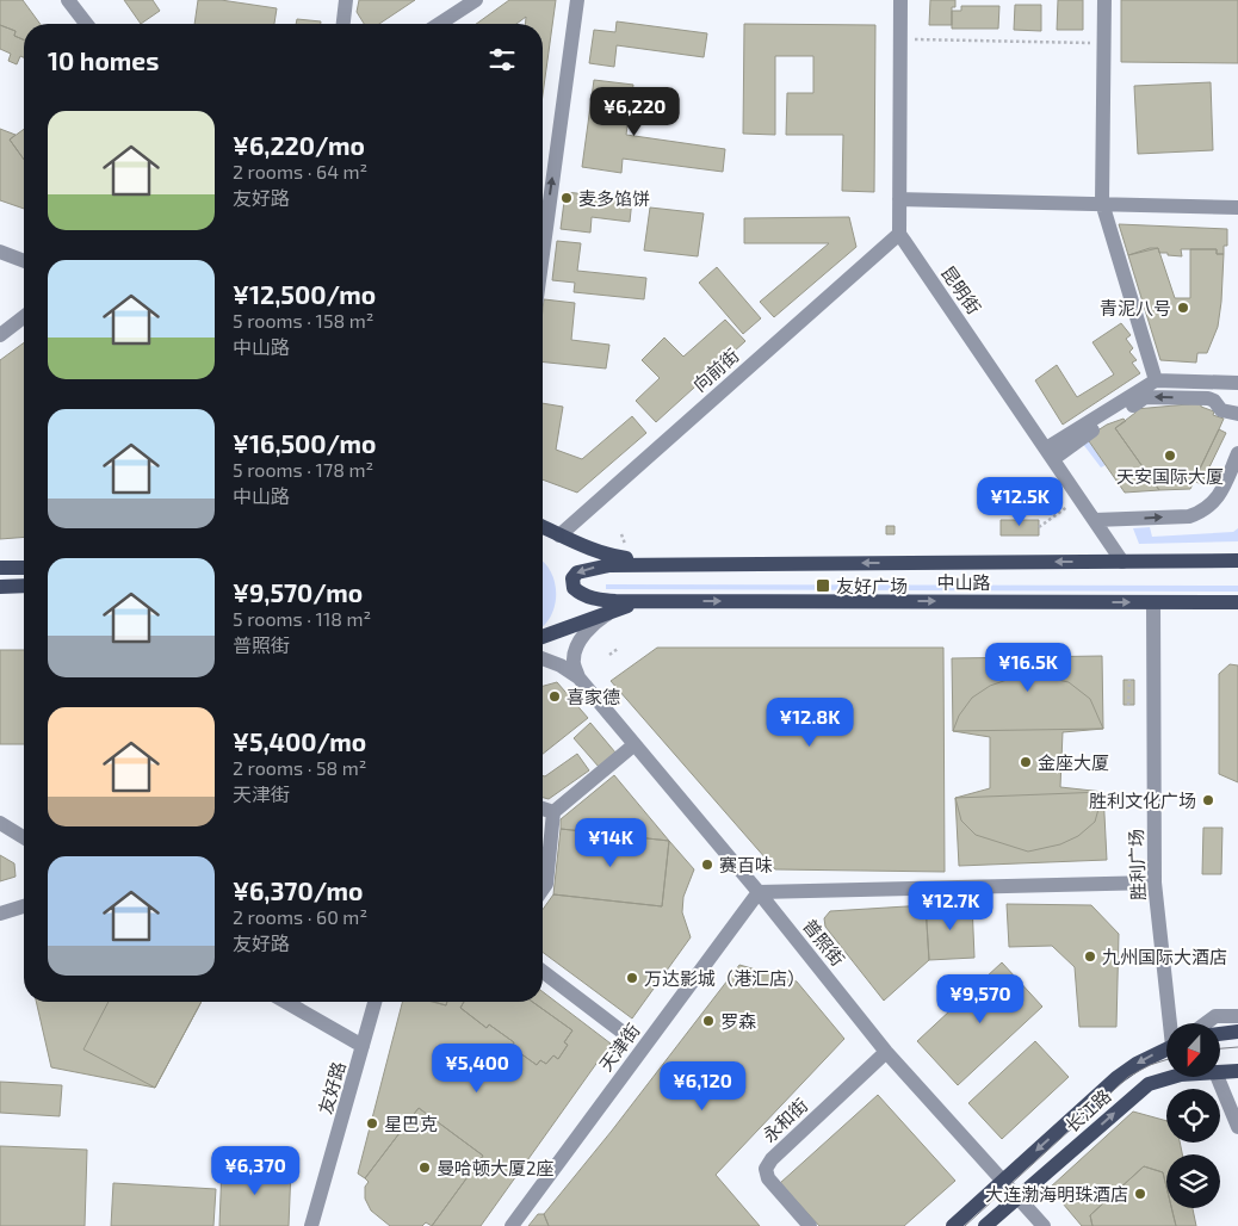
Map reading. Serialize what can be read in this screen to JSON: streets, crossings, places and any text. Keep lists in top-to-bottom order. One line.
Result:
{"streets":{"main road":["中山路","长江路"],"street":["昆明街","向前街","胜利广场","普照街","天津街","友好路","永和街"]},"crossings":[["昆明街","向前街"],["昆明街","中山路"],["中山路","胜利广场"],["普照街","天津街"],["普照街","长江路"],["普照街","永和街"]],"places":{"other":["麦多馅饼","青泥八号","天安国际大厦","喜家德","金座大厦","胜利文化广场","赛百味","九州国际大酒店","万达影城（港汇店）","罗森","星巴克","曼哈顿大厦2座","大连渤海明珠酒店"],"transit":["友好广场"]},"north":"bottom","page":{"heading":"10 homes","price":["¥6,220","¥12.5K","¥16.5K","¥12.8K","¥14K","¥12.7K","¥9,570","¥5,400","¥6,120","¥6,370"],"list":[{"name":"¥6,220/mo","note":"2 rooms · 64 m² · 友好路"},{"name":"¥12,500/mo","note":"5 rooms · 158 m² · 中山路"},{"name":"¥16,500/mo","note":"5 rooms · 178 m² · 中山路"},{"name":"¥9,570/mo","note":"5 rooms · 118 m² · 普照街"},{"name":"¥5,400/mo","note":"2 rooms · 58 m² · 天津街"},{"name":"¥6,370/mo","note":"2 rooms · 60 m² · 友好路"}]}}
